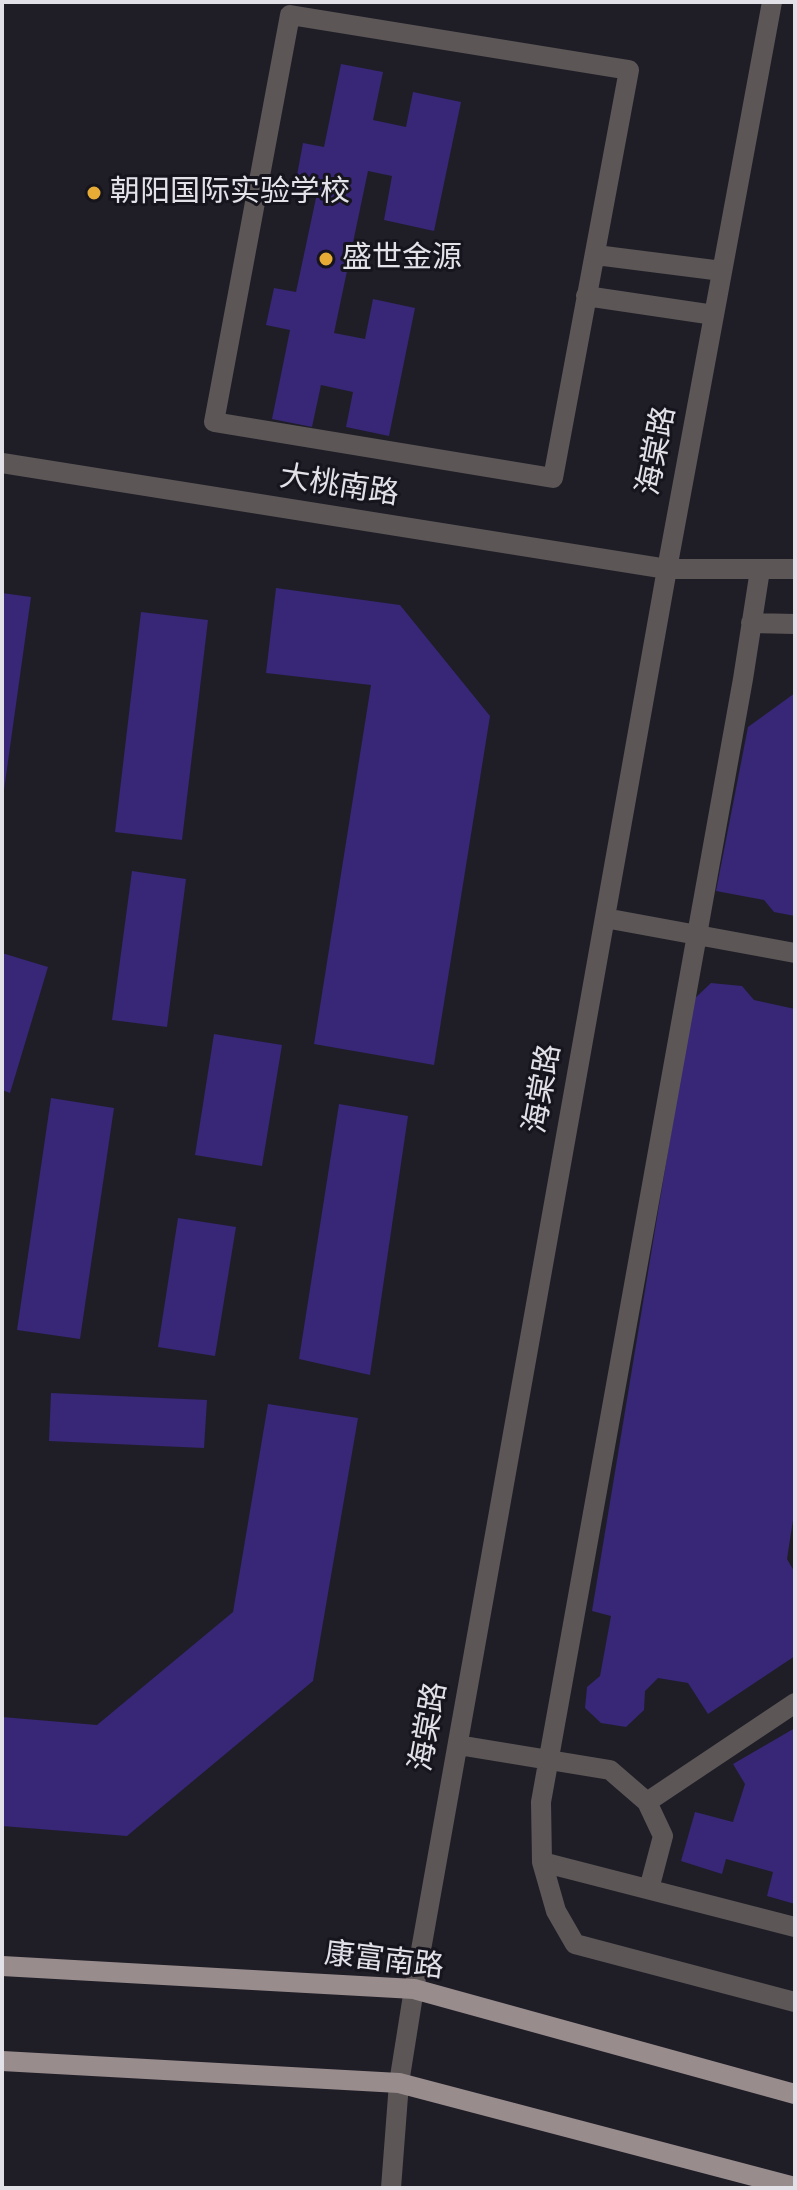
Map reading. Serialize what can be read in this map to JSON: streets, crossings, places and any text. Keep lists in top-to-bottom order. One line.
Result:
{"streets":{"main road":["康富南路"],"street":["海棠路","大桃南路"]},"crossings":[["海棠路","大桃南路"],["海棠路","康富南路"]],"places":["朝阳国际实验学校","盛世金源"]}
